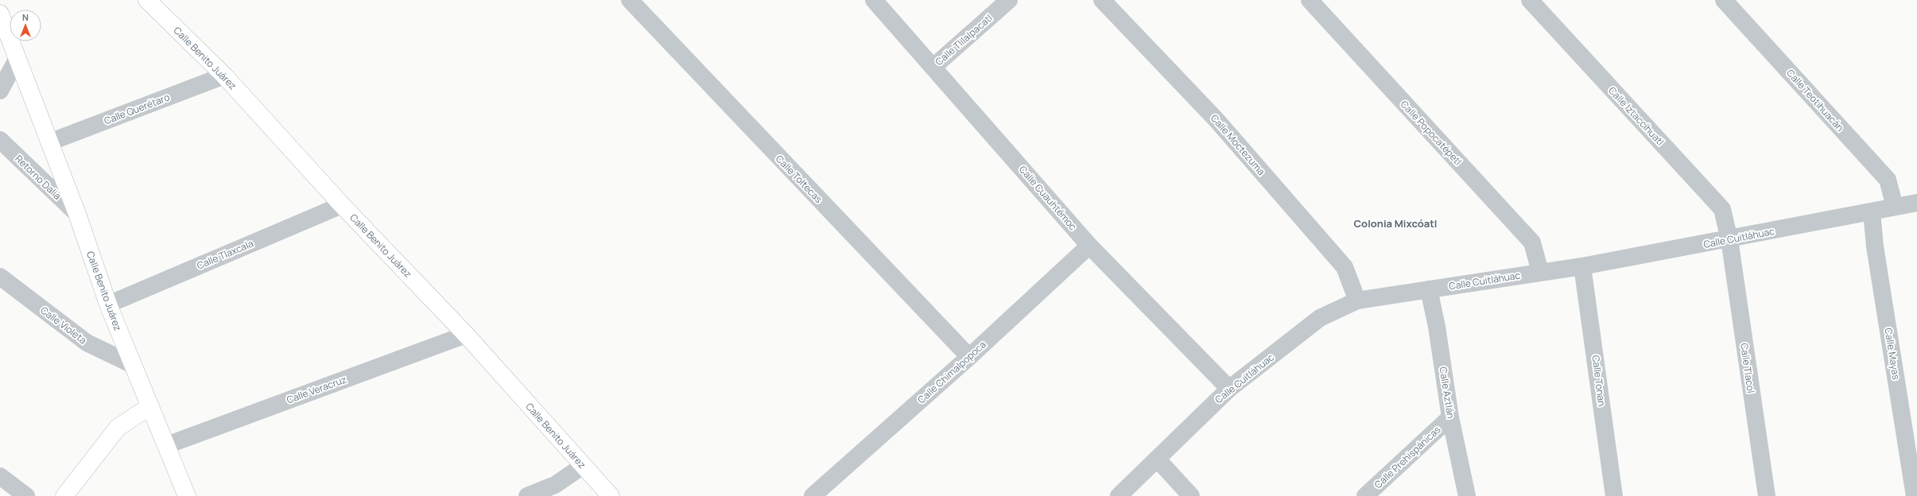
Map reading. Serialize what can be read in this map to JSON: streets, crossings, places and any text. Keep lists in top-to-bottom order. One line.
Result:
{"streets":{"street":["Calle Tlilalpacatl","Calle Benito Juárez","Calle Teotihuacán","Calle Querétaro","Calle Iztaccíhuatl","Calle Popocatépetl","Calle Moctezuma","Retorno Dalia","Calle Toltecas","Calle Cuauhtémoc","Calle Cuitláhuac","Calle Tlaxcala","Calle Violeta","Calle Mayas","Calle Tlacol","Calle Chimalpopoca","Calle Tonan","Calle Veracruz","Calle Aztlán","Calle Prehispánicas"]},"crossings":[["Calle Tlilalpacatl","Calle Cuauhtémoc"],["Calle Benito Juárez","Calle Querétaro"],["Calle Benito Juárez","Retorno Dalia"],["Calle Benito Juárez","Calle Tlaxcala"],["Calle Benito Juárez","Calle Violeta"],["Calle Benito Juárez","Calle Veracruz"],["Calle Teotihuacán","Calle Cuitláhuac"],["Calle Iztaccíhuatl","Calle Cuitláhuac"],["Calle Iztaccíhuatl","Calle Tlacol"],["Calle Popocatépetl","Calle Cuitláhuac"],["Calle Moctezuma","Calle Cuitláhuac"],["Calle Toltecas","Calle Chimalpopoca"],["Calle Cuauhtémoc","Calle Cuitláhuac"],["Calle Cuauhtémoc","Calle Chimalpopoca"],["Calle Cuitláhuac","Calle Mayas"],["Calle Cuitláhuac","Calle Tlacol"],["Calle Cuitláhuac","Calle Tonan"],["Calle Cuitláhuac","Calle Aztlán"],["Calle Aztlán","Calle Prehispánicas"]],"districts":["Colonia Mixcóatl"],"north":"top"}
